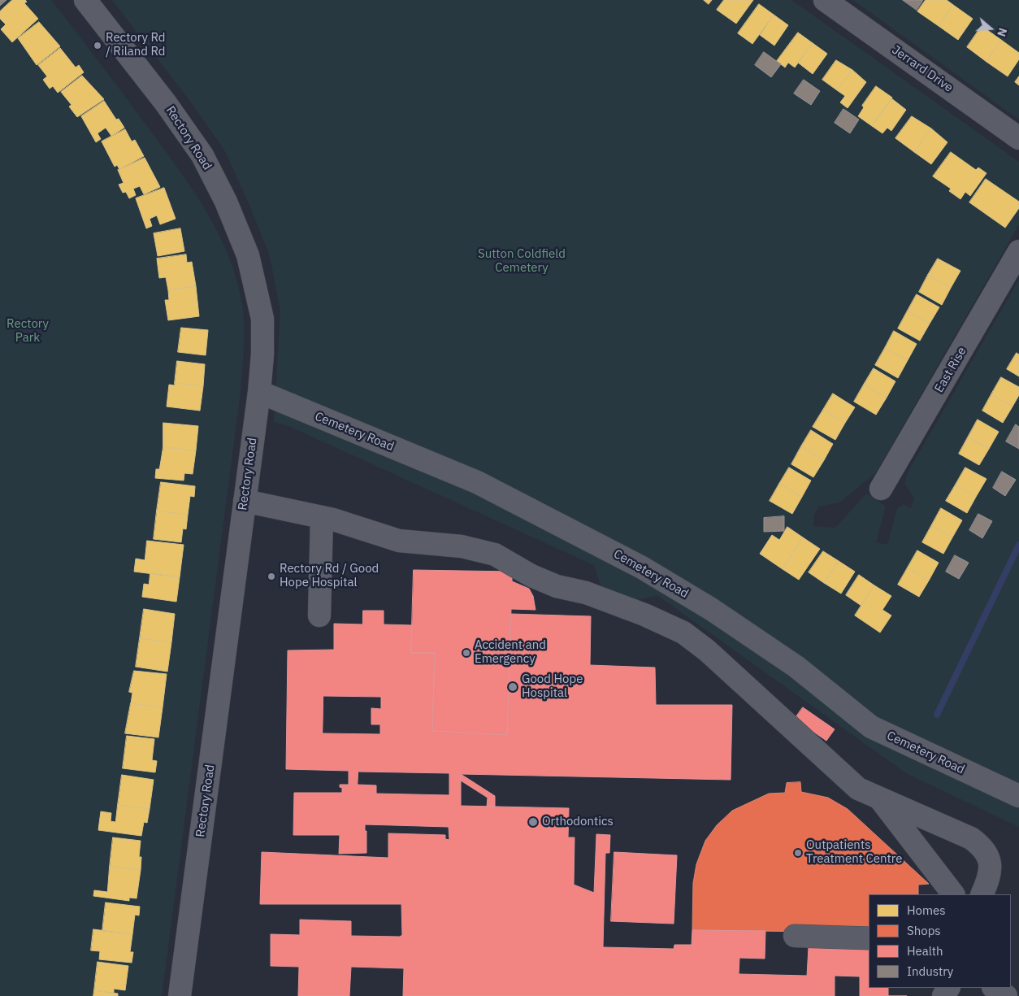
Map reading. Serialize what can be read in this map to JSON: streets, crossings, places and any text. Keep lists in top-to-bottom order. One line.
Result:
{"streets":{"street":["Jerrard Drive","Rectory Road","East Rise","Cemetery Road"]},"crossings":[["Rectory Road","Cemetery Road"]],"parks":["Sutton Coldfield Cemetery","Rectory Park"],"places":["Rectory Rd / Riland Rd","Rectory Rd / Good Hope Hospital","Accident and Emergency","Good Hope Hospital","Orthodontics","Outpatients Treatment Centre"],"legend":["Homes","Shops","Health","Industry"],"north":"right"}
